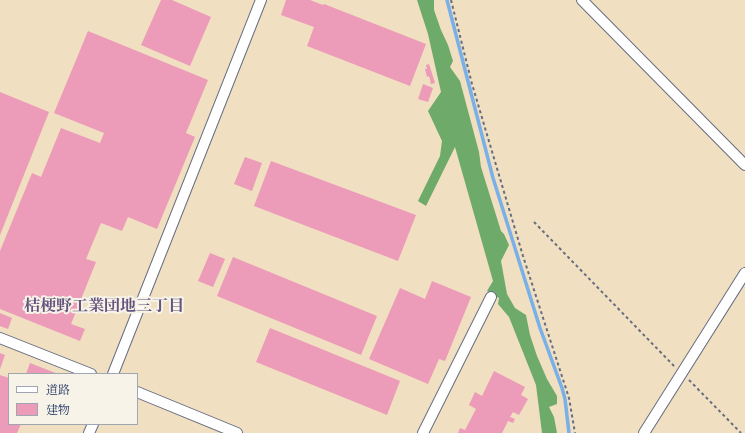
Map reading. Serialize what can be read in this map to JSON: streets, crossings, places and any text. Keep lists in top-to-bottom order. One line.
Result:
{"districts":["桔梗野工業団地三丁目"],"legend":["道路","建物"]}
